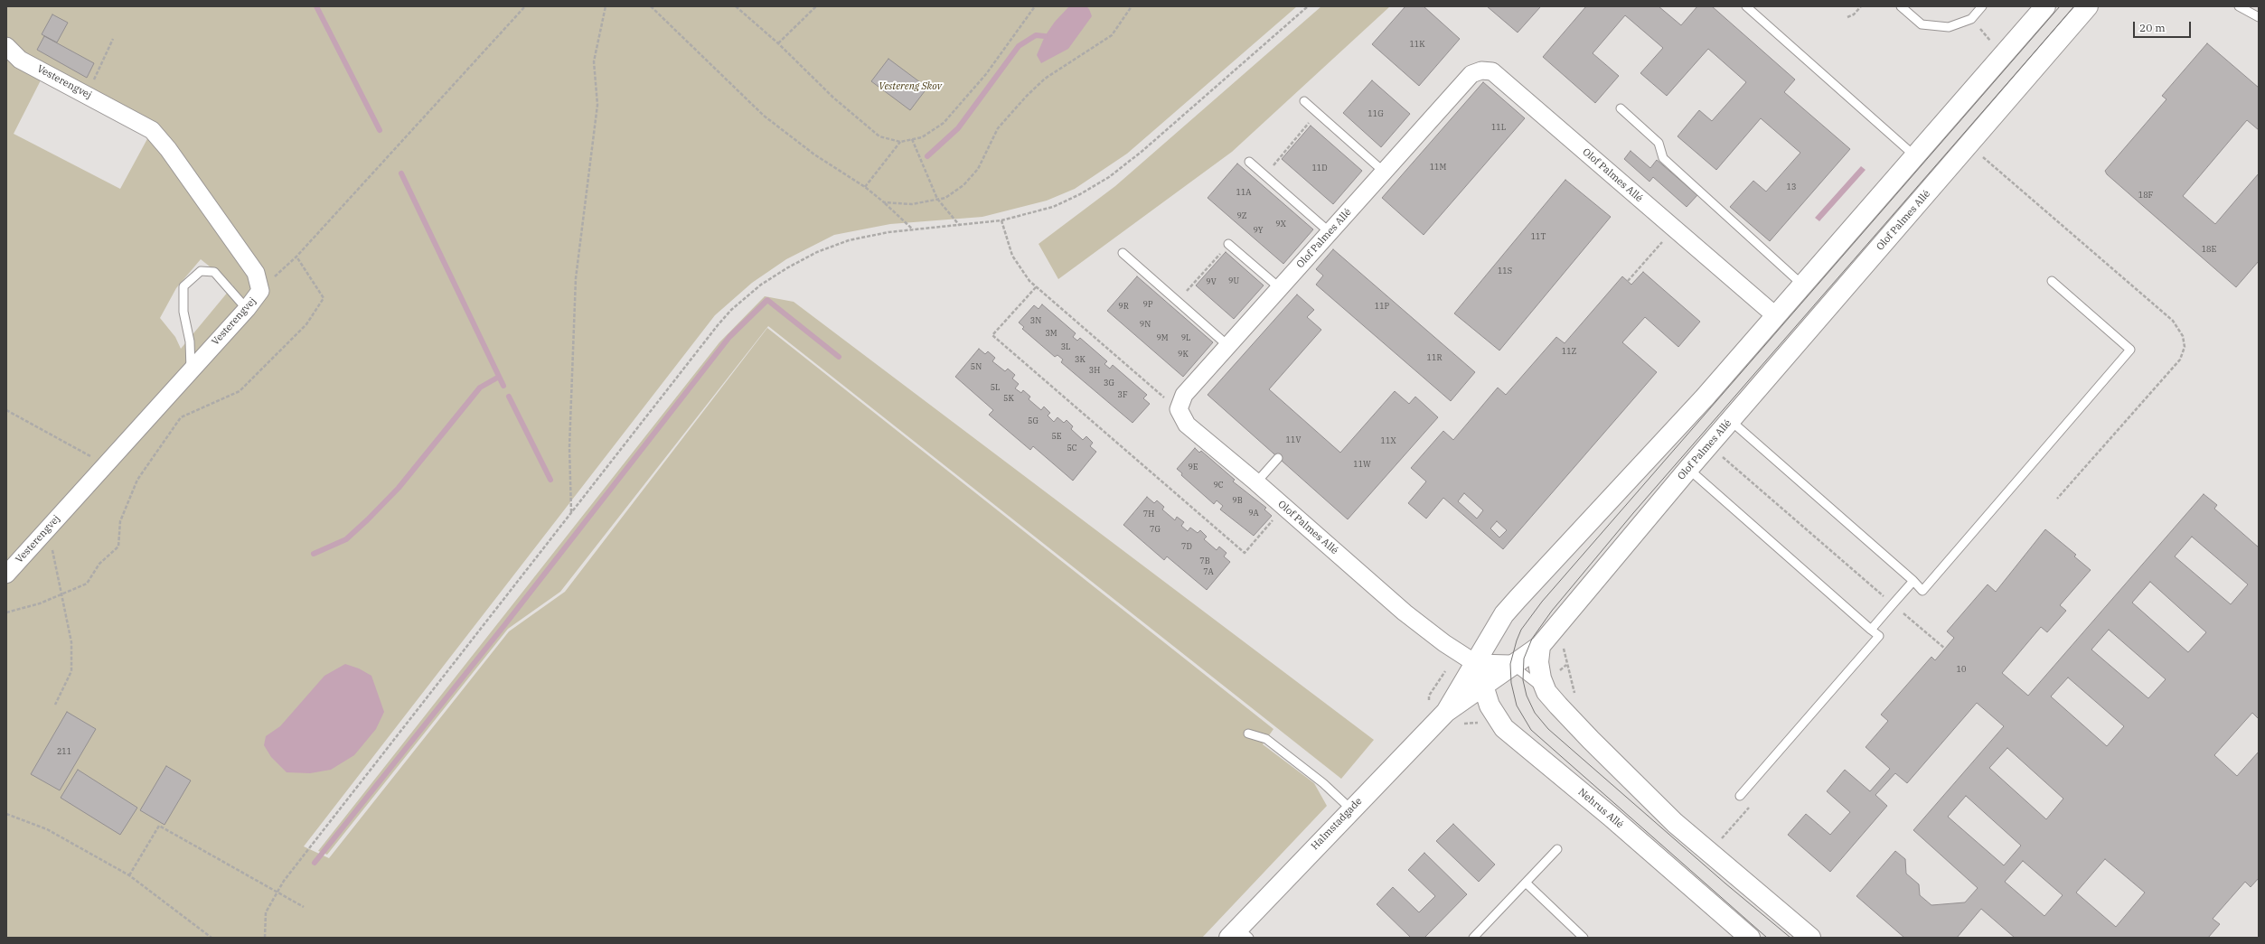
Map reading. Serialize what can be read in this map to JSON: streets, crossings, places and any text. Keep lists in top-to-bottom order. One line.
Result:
{"streets":{"street":["Vesterengvej","Olof Palmes Allé","Nehrus Allé","Halmstadgade"]},"crossings":[["Olof Palmes Allé","Nehrus Allé"],["Olof Palmes Allé","Halmstadgade"],["Nehrus Allé","Halmstadgade"]],"parks":["Vestereng Skov"],"house_numbers":["11K","11G","11L","11M","11D","13","11A","18F","9Z","9X","9Y","11T","18E","11S","9U","9V","9P","9R","11P","3N","9N","3M","9M","9L","3L","11Z","9K","11R","3K","5N","3H","3G","5L","3F","5K","5G","5E","11V","11X","5C","11W","9E","9C","9B","9A","7H","7G","7D","7B","7A","10","211"],"scale_bar":"20 m"}
